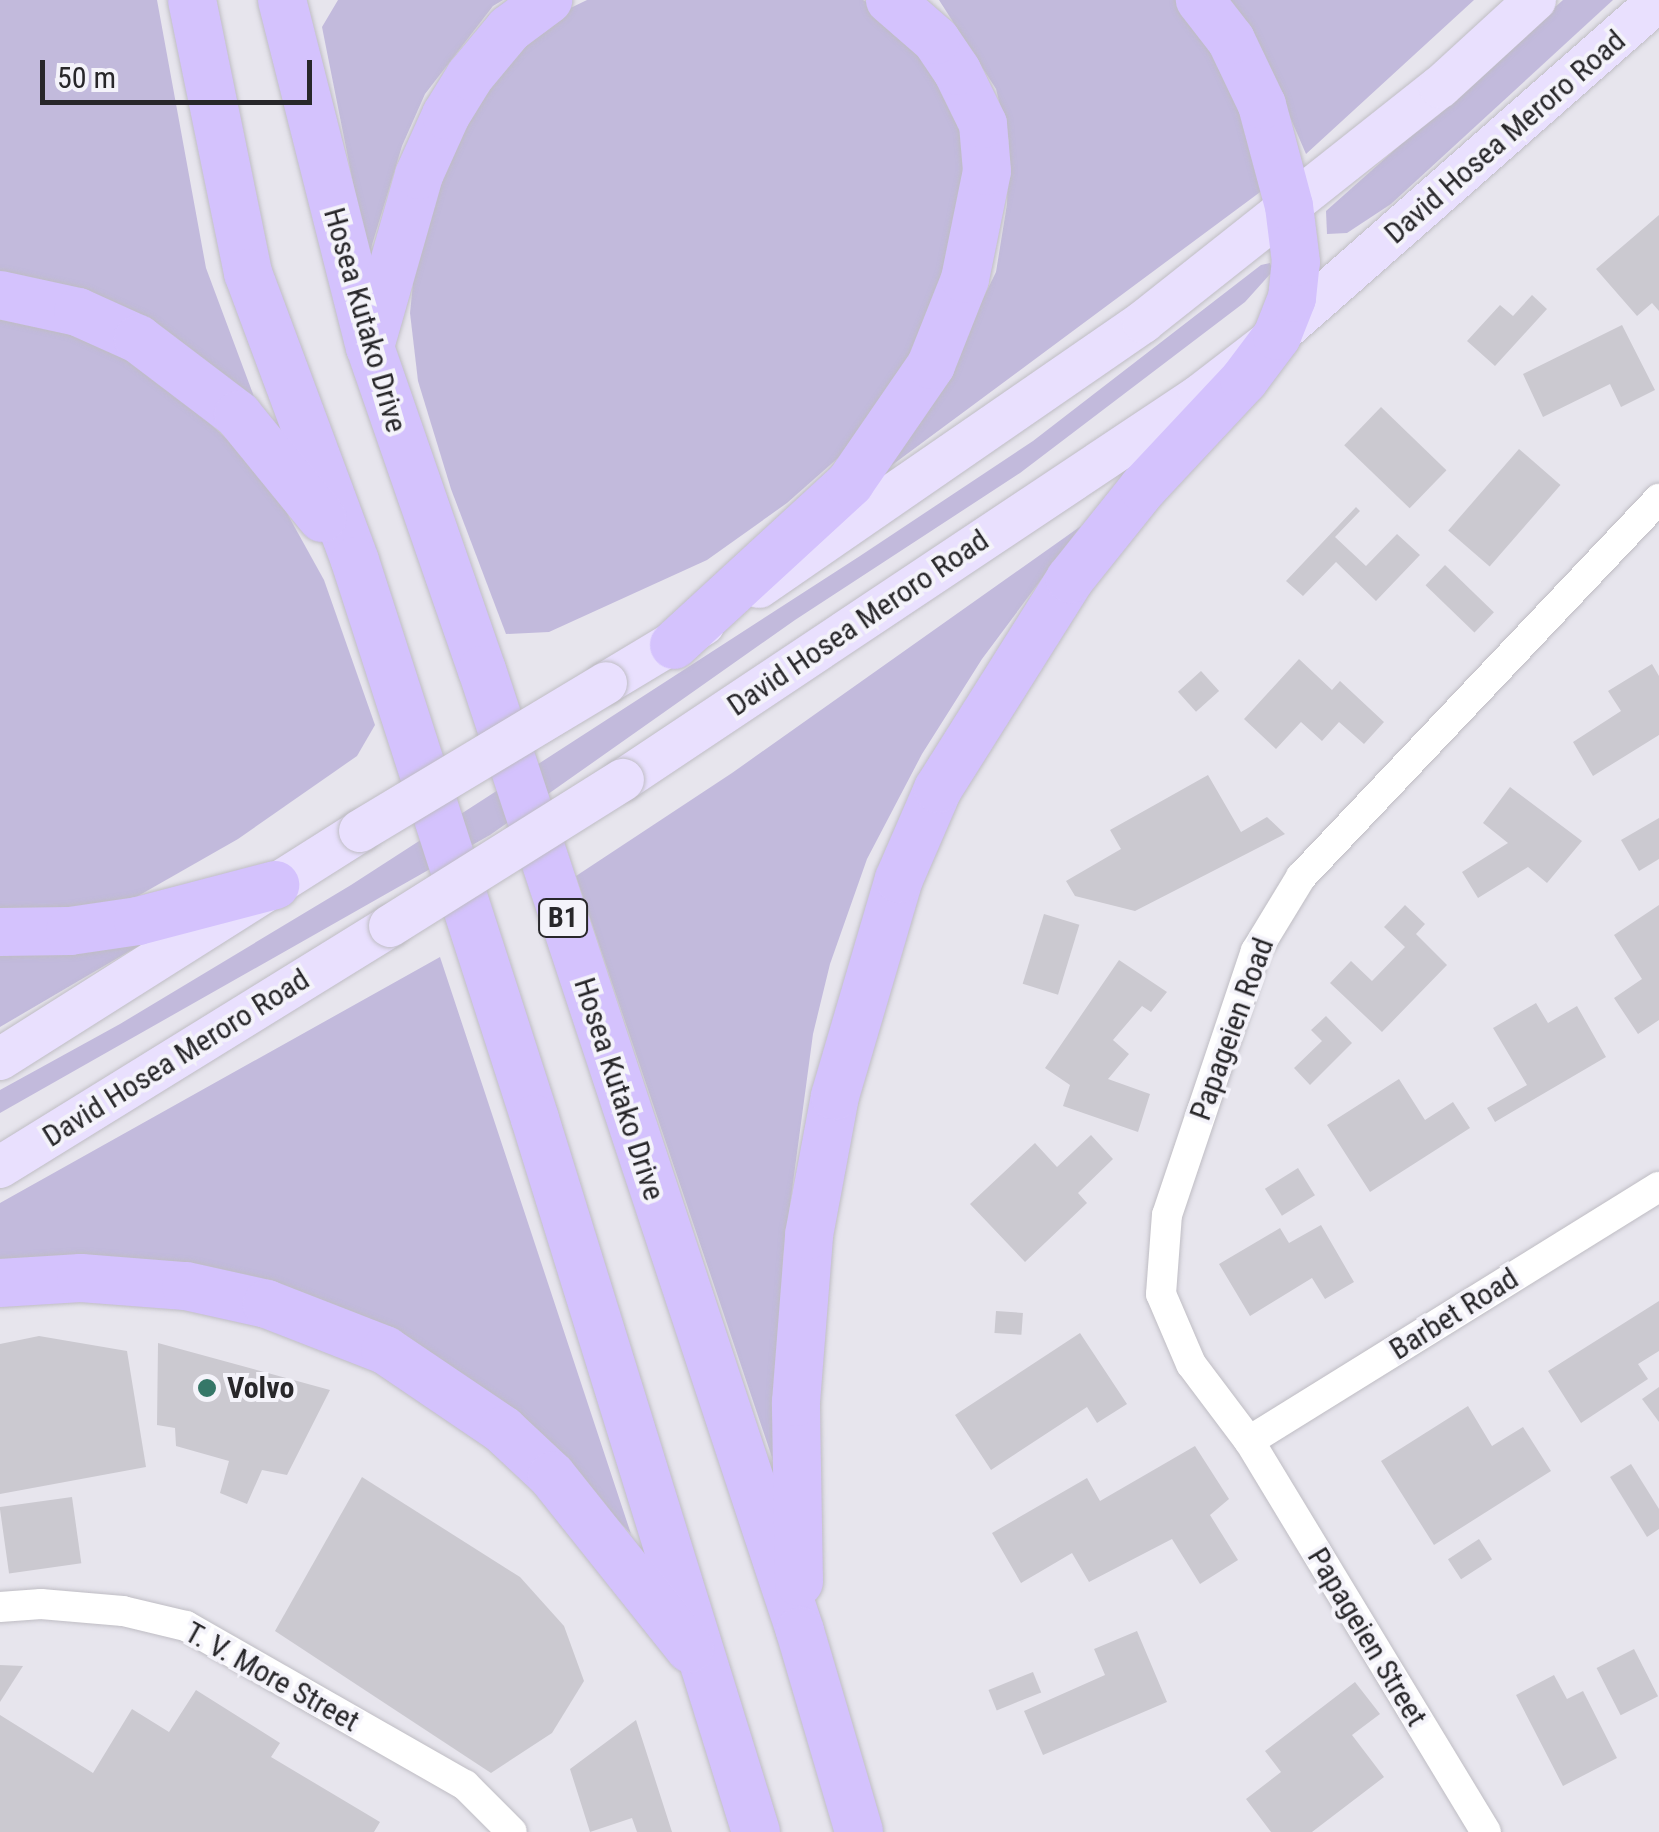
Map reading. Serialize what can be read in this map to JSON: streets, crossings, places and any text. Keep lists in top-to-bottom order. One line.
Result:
{"streets":{"main road":["David Hosea Meroro Road","Hosea Kutako Drive","B1"],"street":["Papageien Road","Barbet Road","Papageien Street","T. V. More Street"]},"crossings":[["Papageien Road","Barbet Road"],["Papageien Road","Papageien Street"],["Barbet Road","Papageien Street"]],"places":["Volvo"],"scale_bar":"50 m"}
